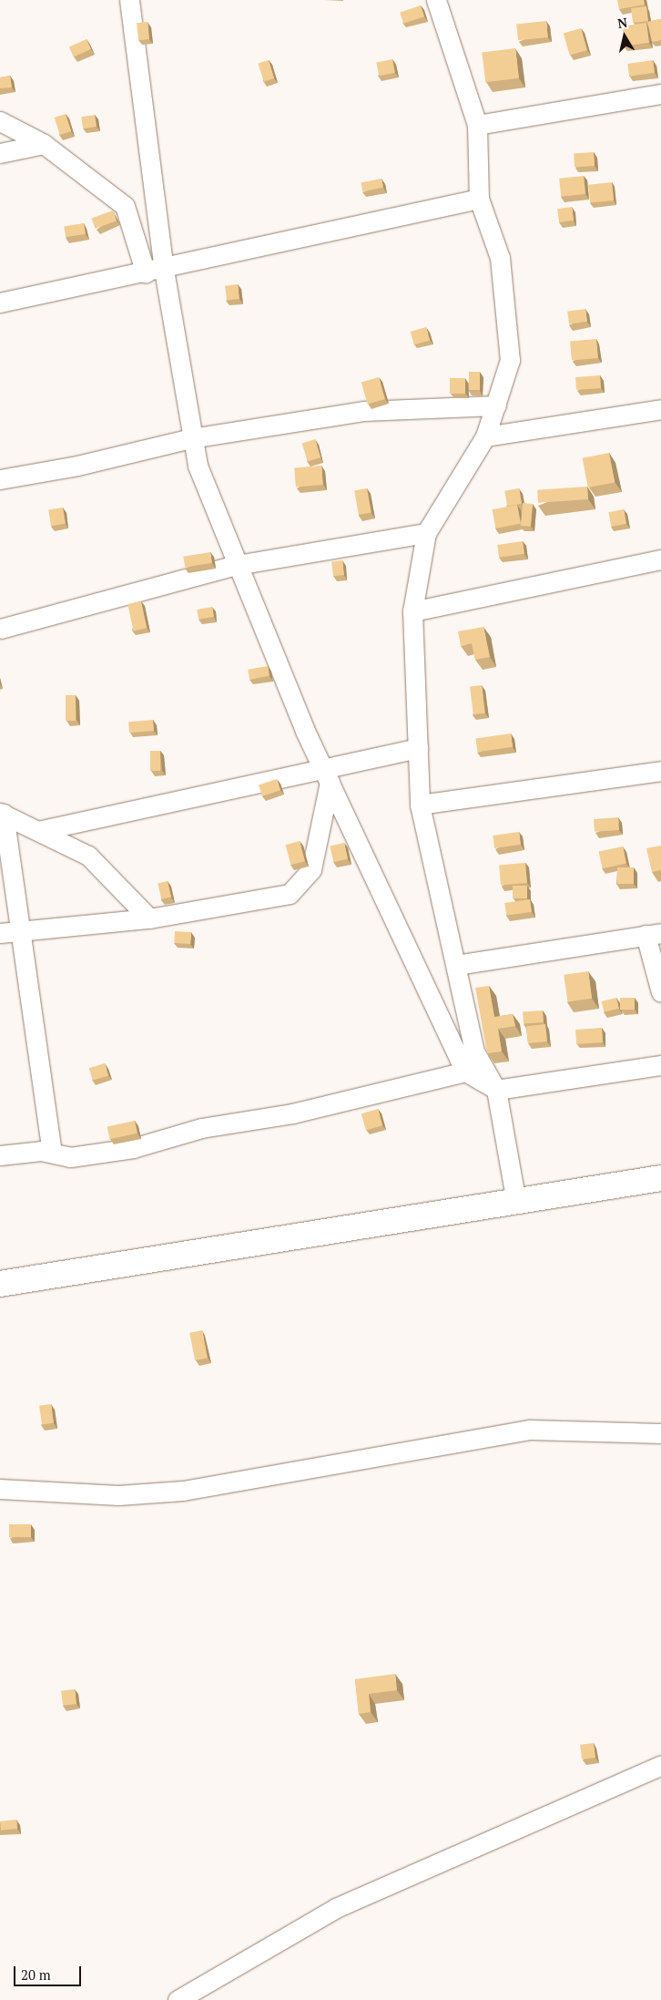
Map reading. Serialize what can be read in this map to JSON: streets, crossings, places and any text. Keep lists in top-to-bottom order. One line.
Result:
{"scale_bar":"20 m","north":"top"}
